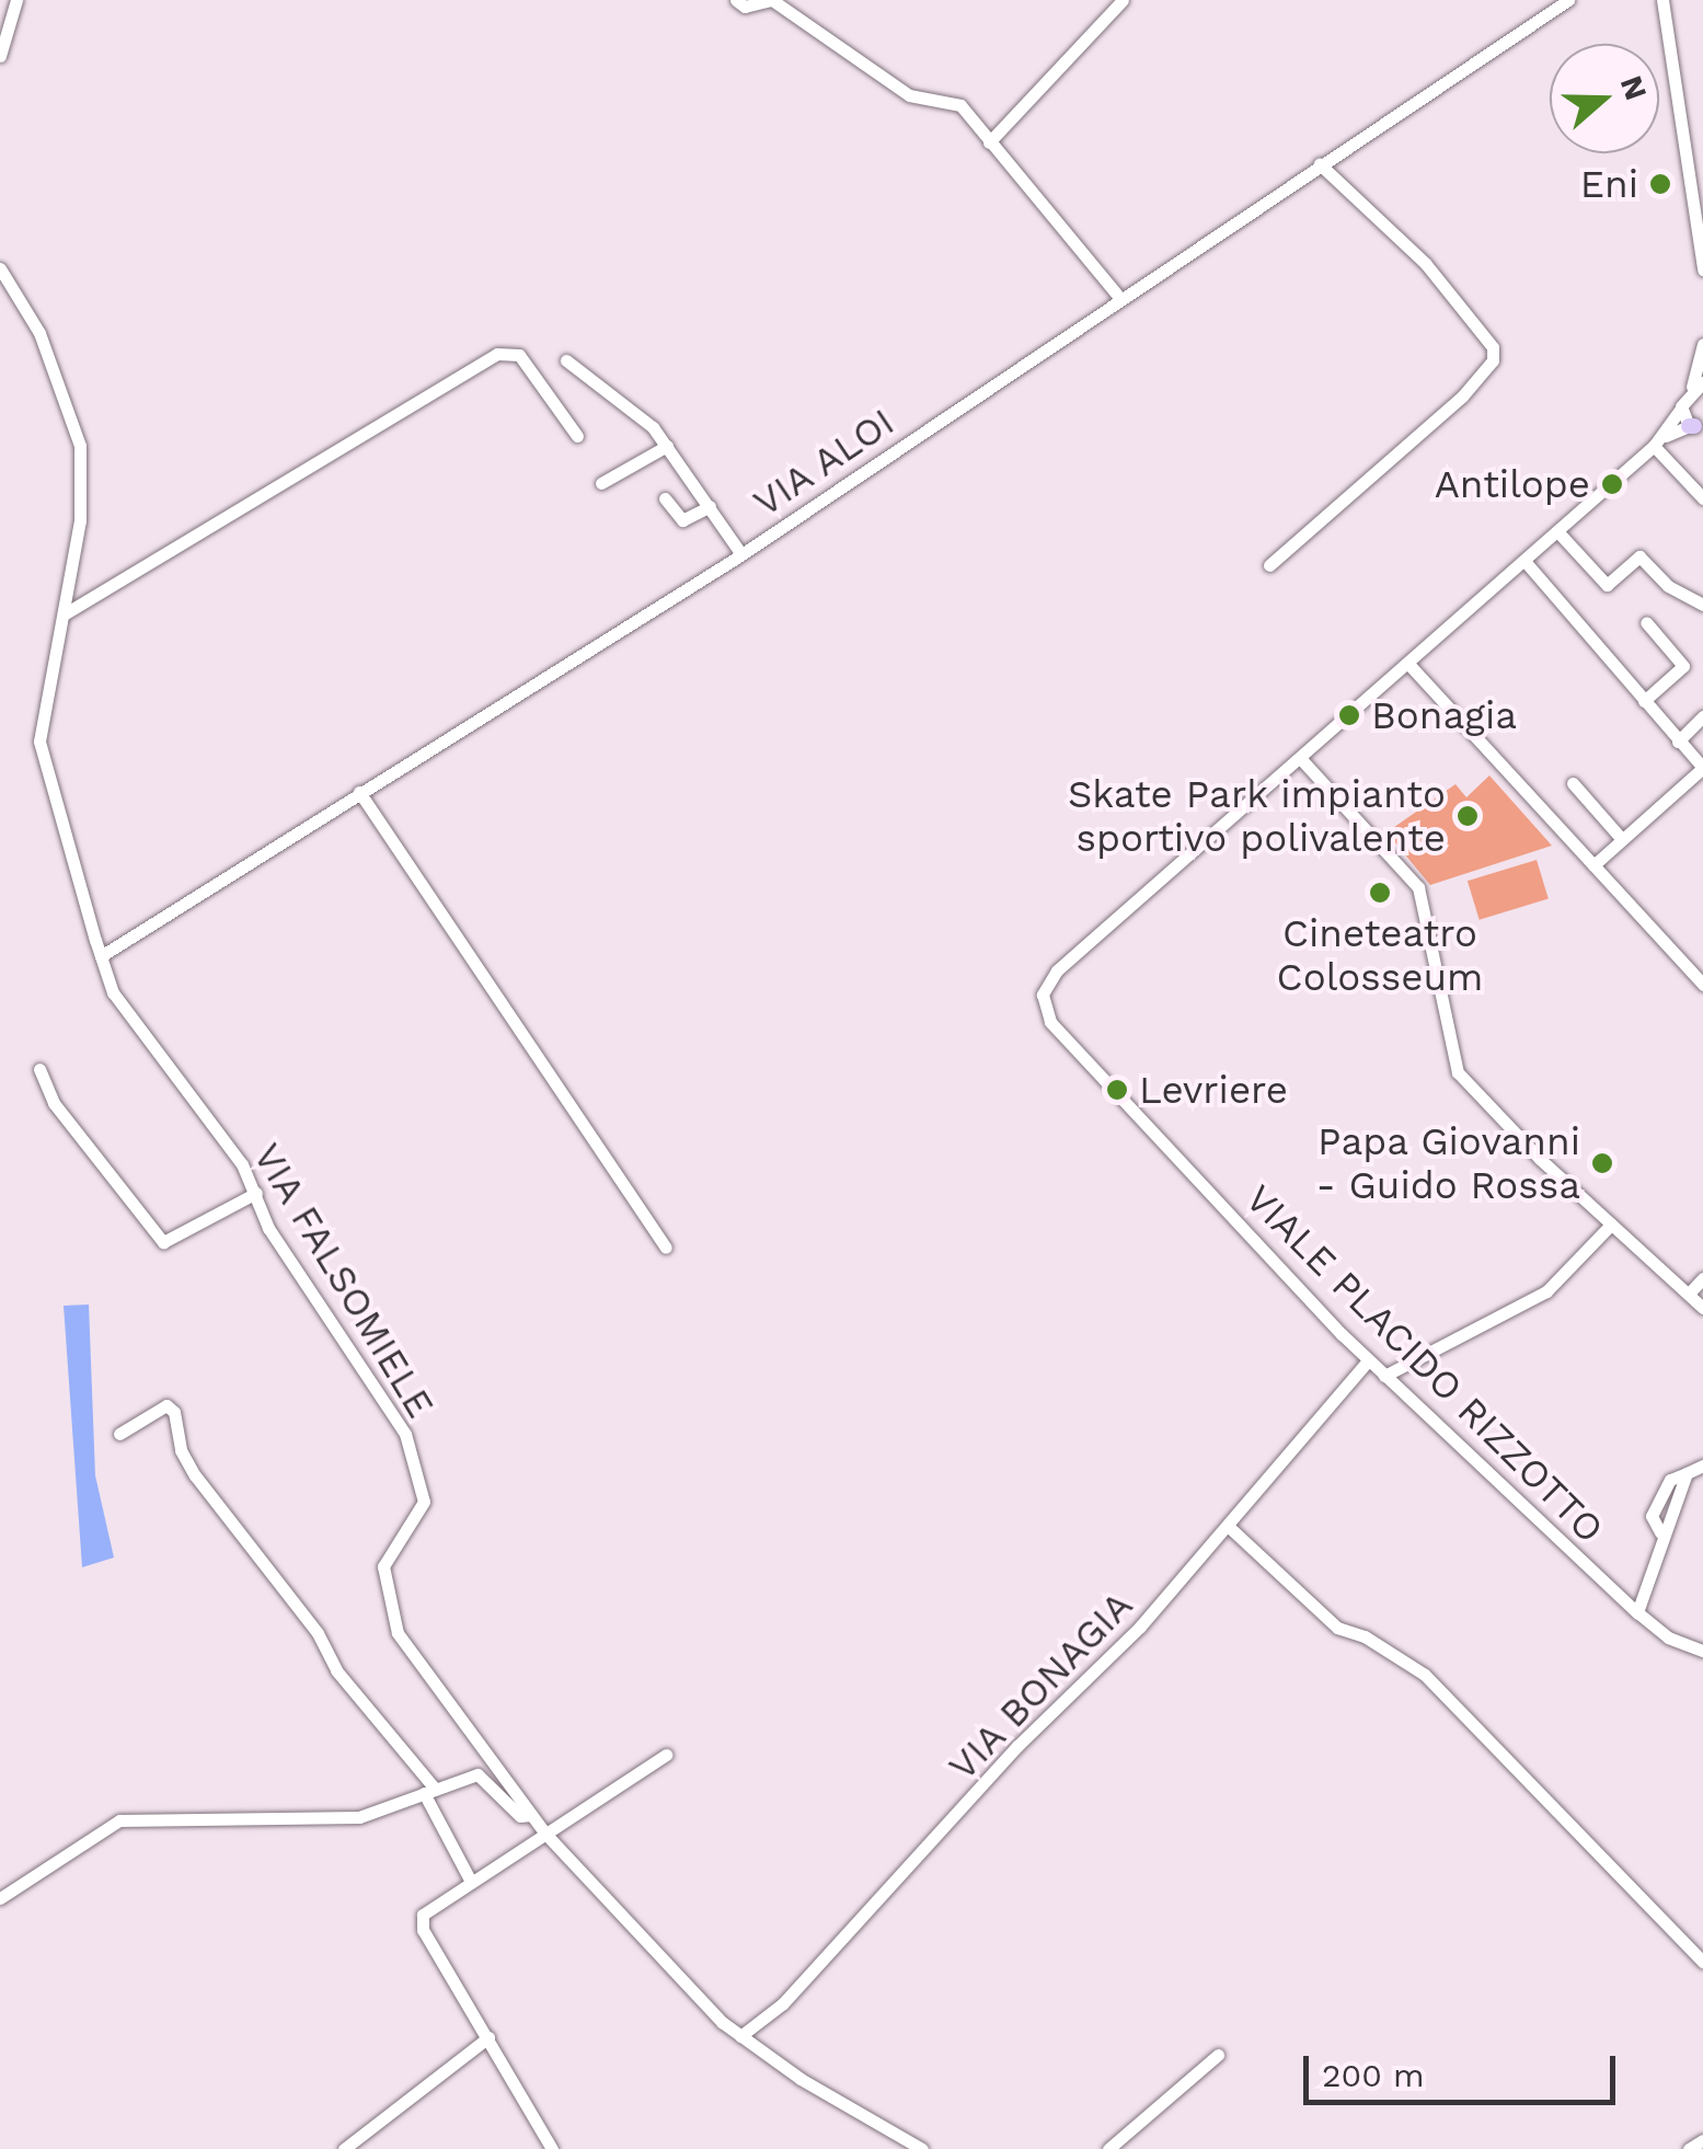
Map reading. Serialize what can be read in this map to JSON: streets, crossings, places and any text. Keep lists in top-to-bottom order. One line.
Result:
{"streets":{"street":["VIA ALOI","VIA FALSOMIELE","VIALE PLACIDO RIZZOTTO","VIA BONAGIA"]},"crossings":[["VIA ALOI","VIA FALSOMIELE"],["VIA FALSOMIELE","VIA BONAGIA"],["VIALE PLACIDO RIZZOTTO","VIA BONAGIA"]],"places":["Eni","Antilope","Bonagia","Skate Park impianto sportivo polivalente","Cineteatro Colosseum","Levriere","Papa Giovanni - Guido Rossa"],"scale_bar":"200 m","north":"right"}
